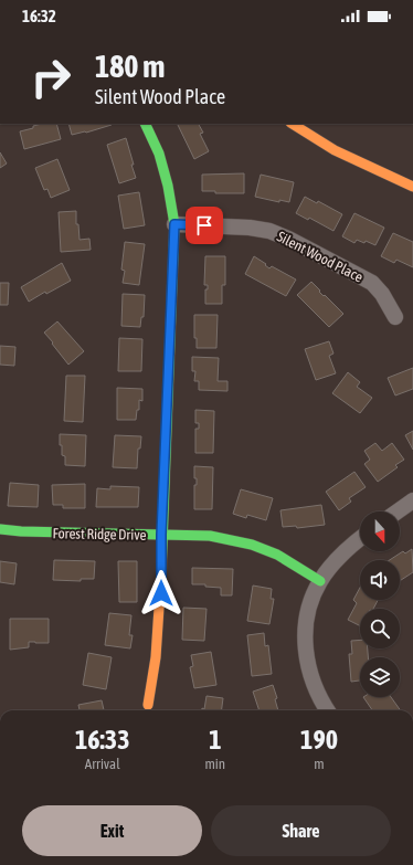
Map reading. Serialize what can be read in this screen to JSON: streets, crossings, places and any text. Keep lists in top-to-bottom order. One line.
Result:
{"streets":{"street":["Silent Wood Place","Forest Ridge Drive"]},"north":"bottom","page":{"status":"16:32","turn":["180 m","Silent Wood Place"],"eta":["16:33","Arrival","1","min","190","m"],"buttons":["Exit","Share"]}}
